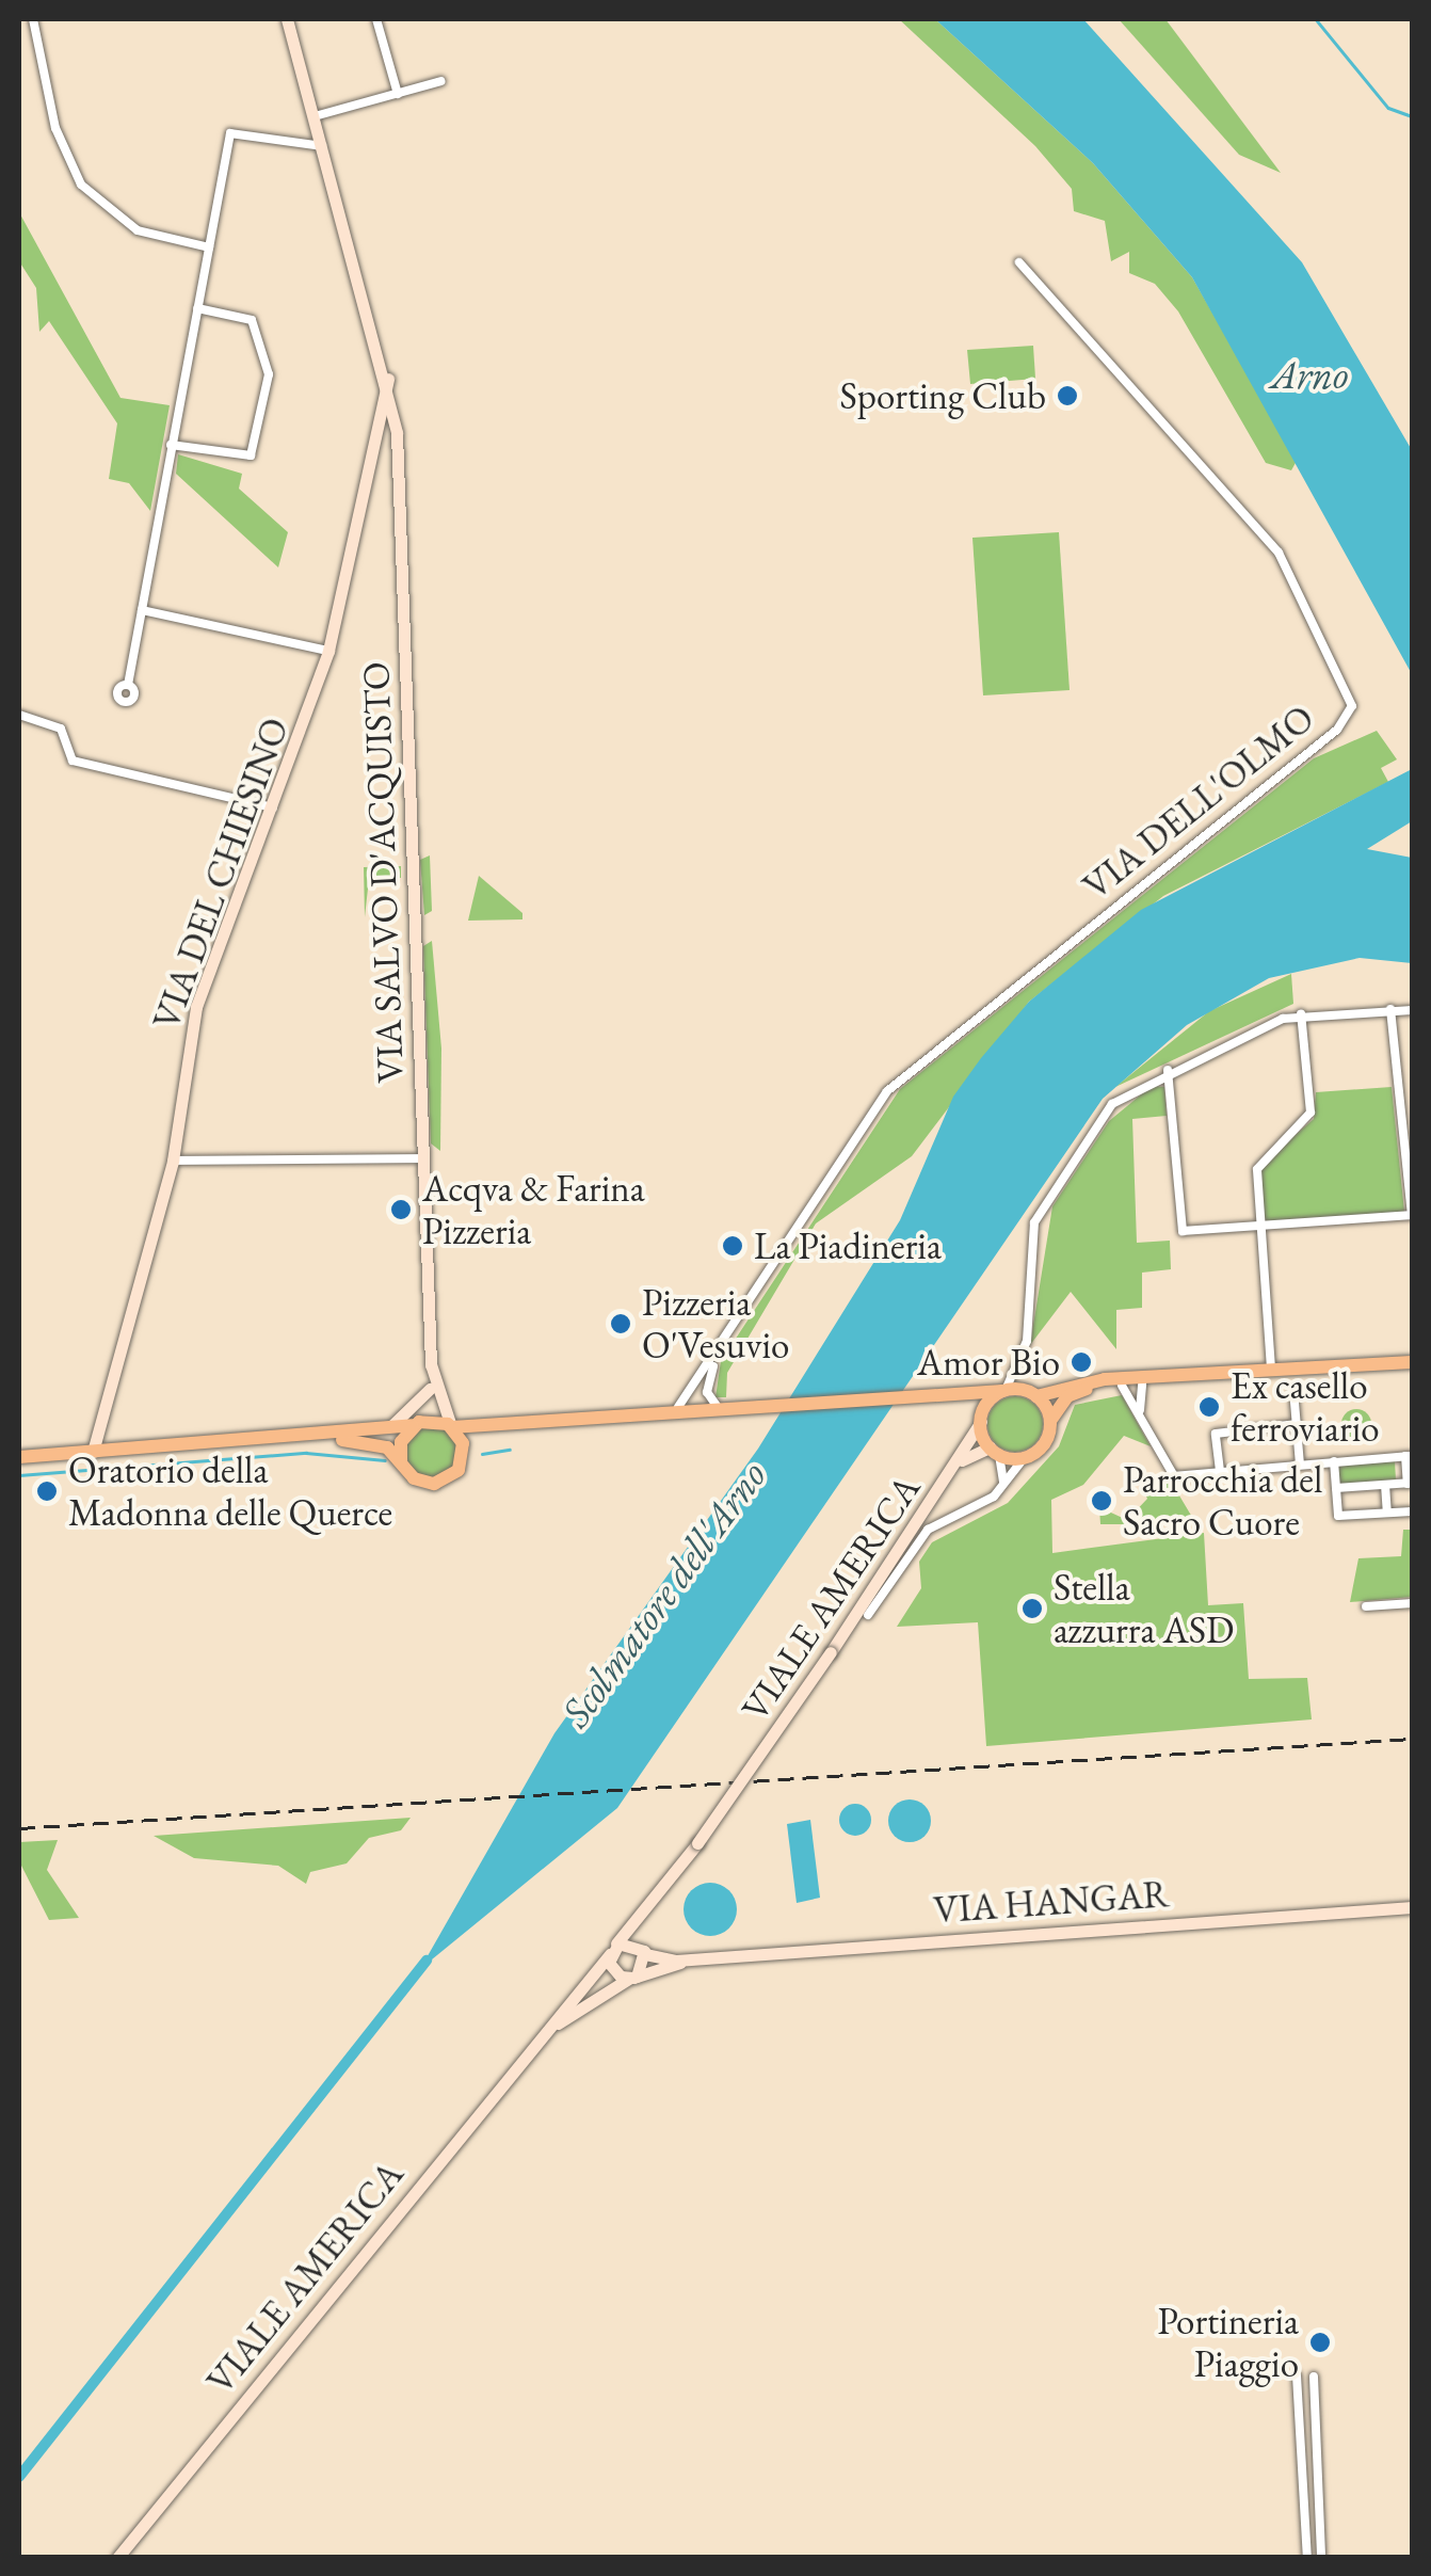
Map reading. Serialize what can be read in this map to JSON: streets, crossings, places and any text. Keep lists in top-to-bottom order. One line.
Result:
{"streets":{"street":["VIA DELL'OLMO","VIA SALVO D'ACQUISTO","VIA DEL CHIESINO","VIALE AMERICA","VIA HANGAR"]},"crossings":[["VIA SALVO D'ACQUISTO","VIA DEL CHIESINO"],["VIALE AMERICA","VIA HANGAR"]],"water":["Arno","Scolmatore dell'Arno"],"places":["Sporting Club","Acqva & Farina Pizzeria","La Piadineria","Pizzeria O'Vesuvio","Amor Bio","Ex casello ferroviario","Oratorio della Madonna delle Querce","Parrocchia del Sacro Cuore","Stella azzurra ASD","Portineria Piaggio"]}
